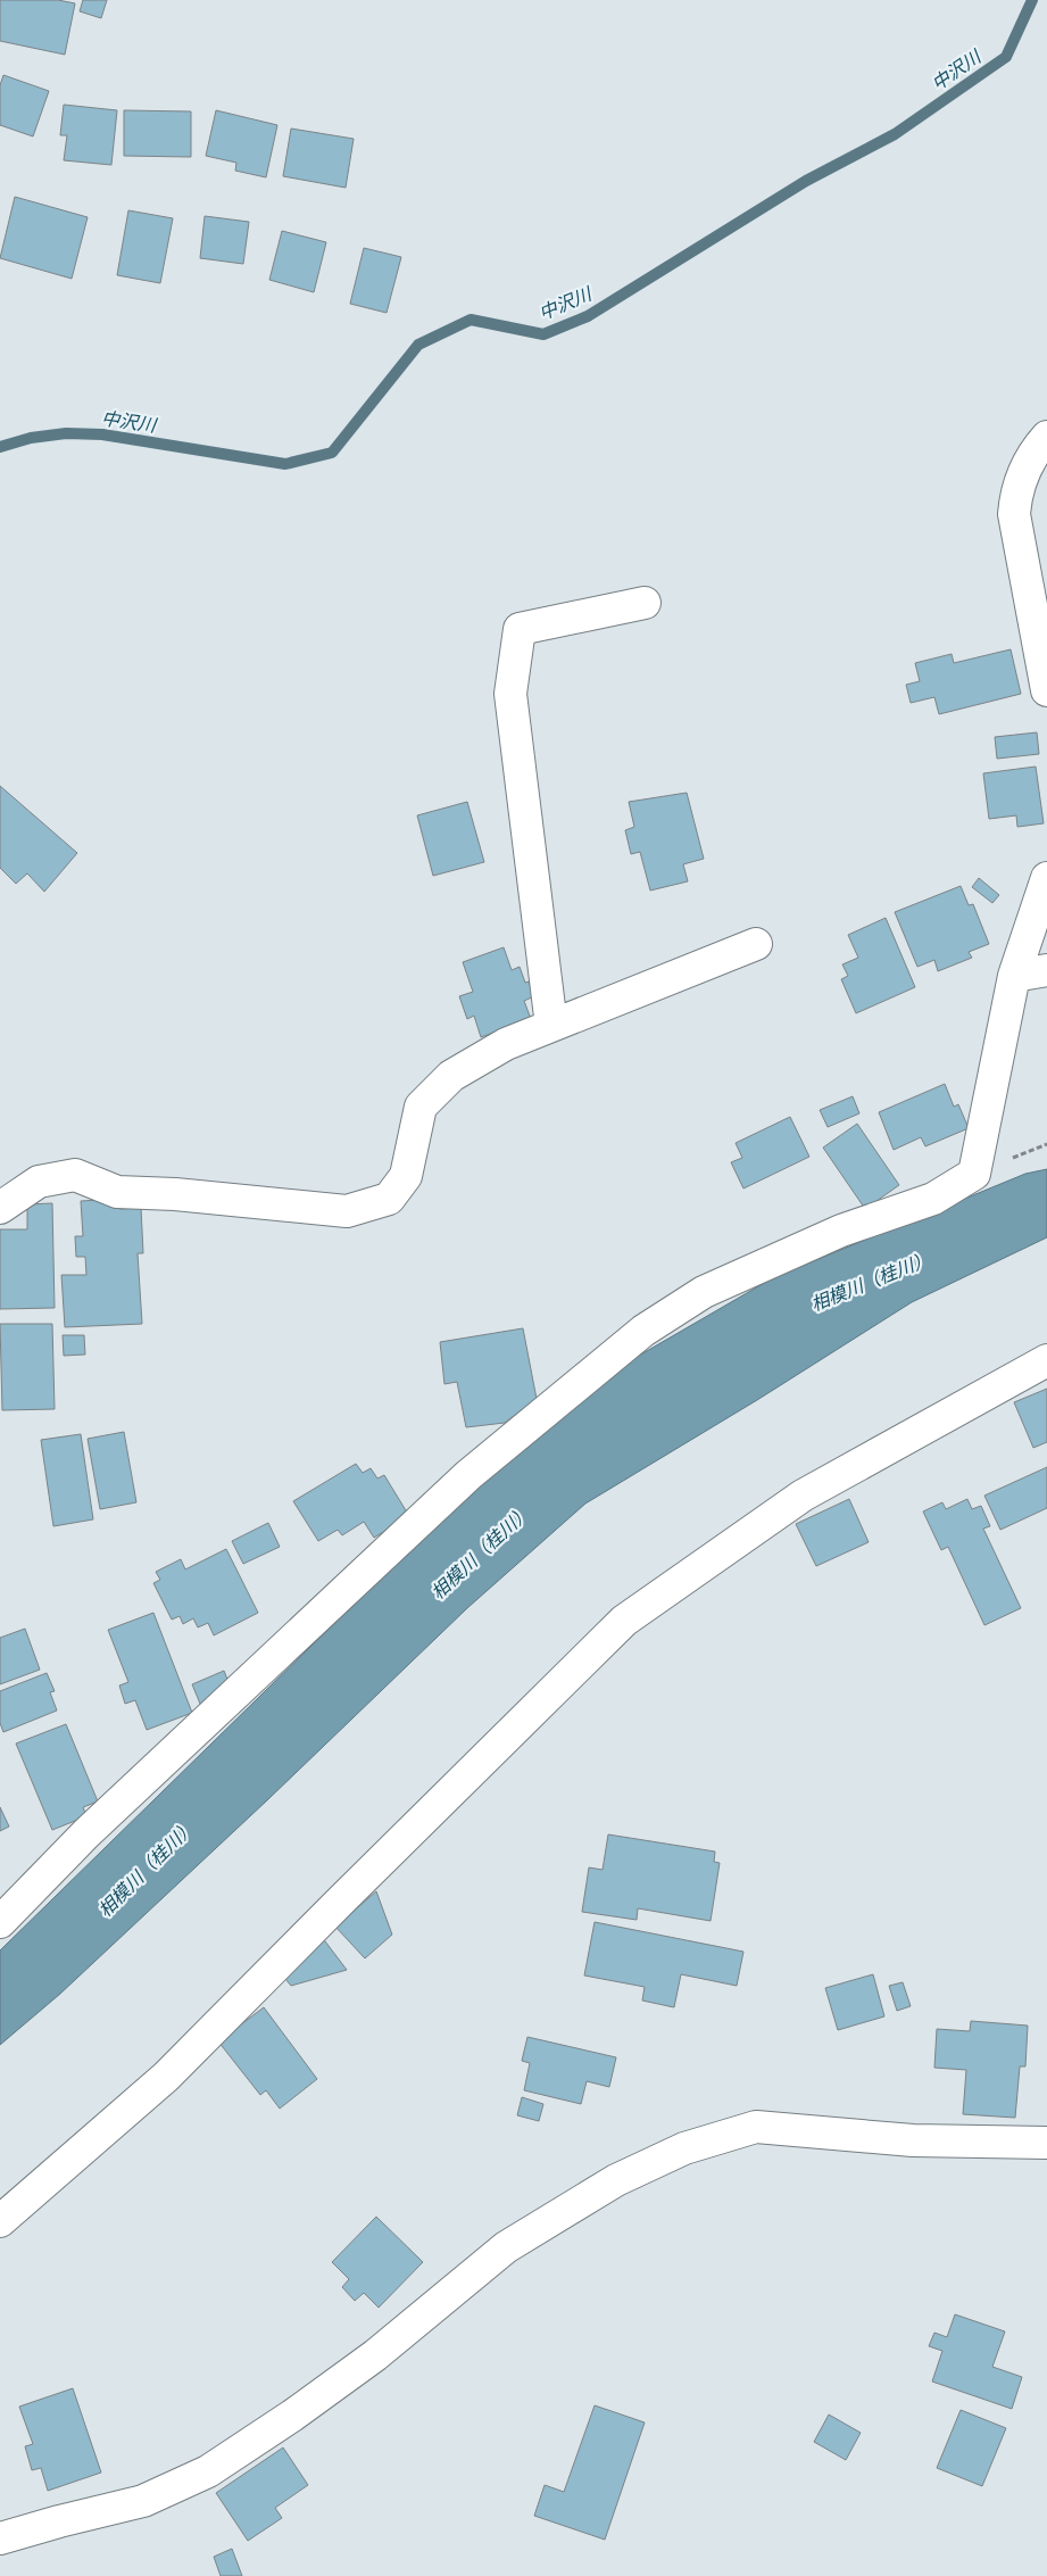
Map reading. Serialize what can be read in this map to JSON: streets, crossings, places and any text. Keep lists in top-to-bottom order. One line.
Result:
{"water":["中沢川","相模川（桂川）"]}
